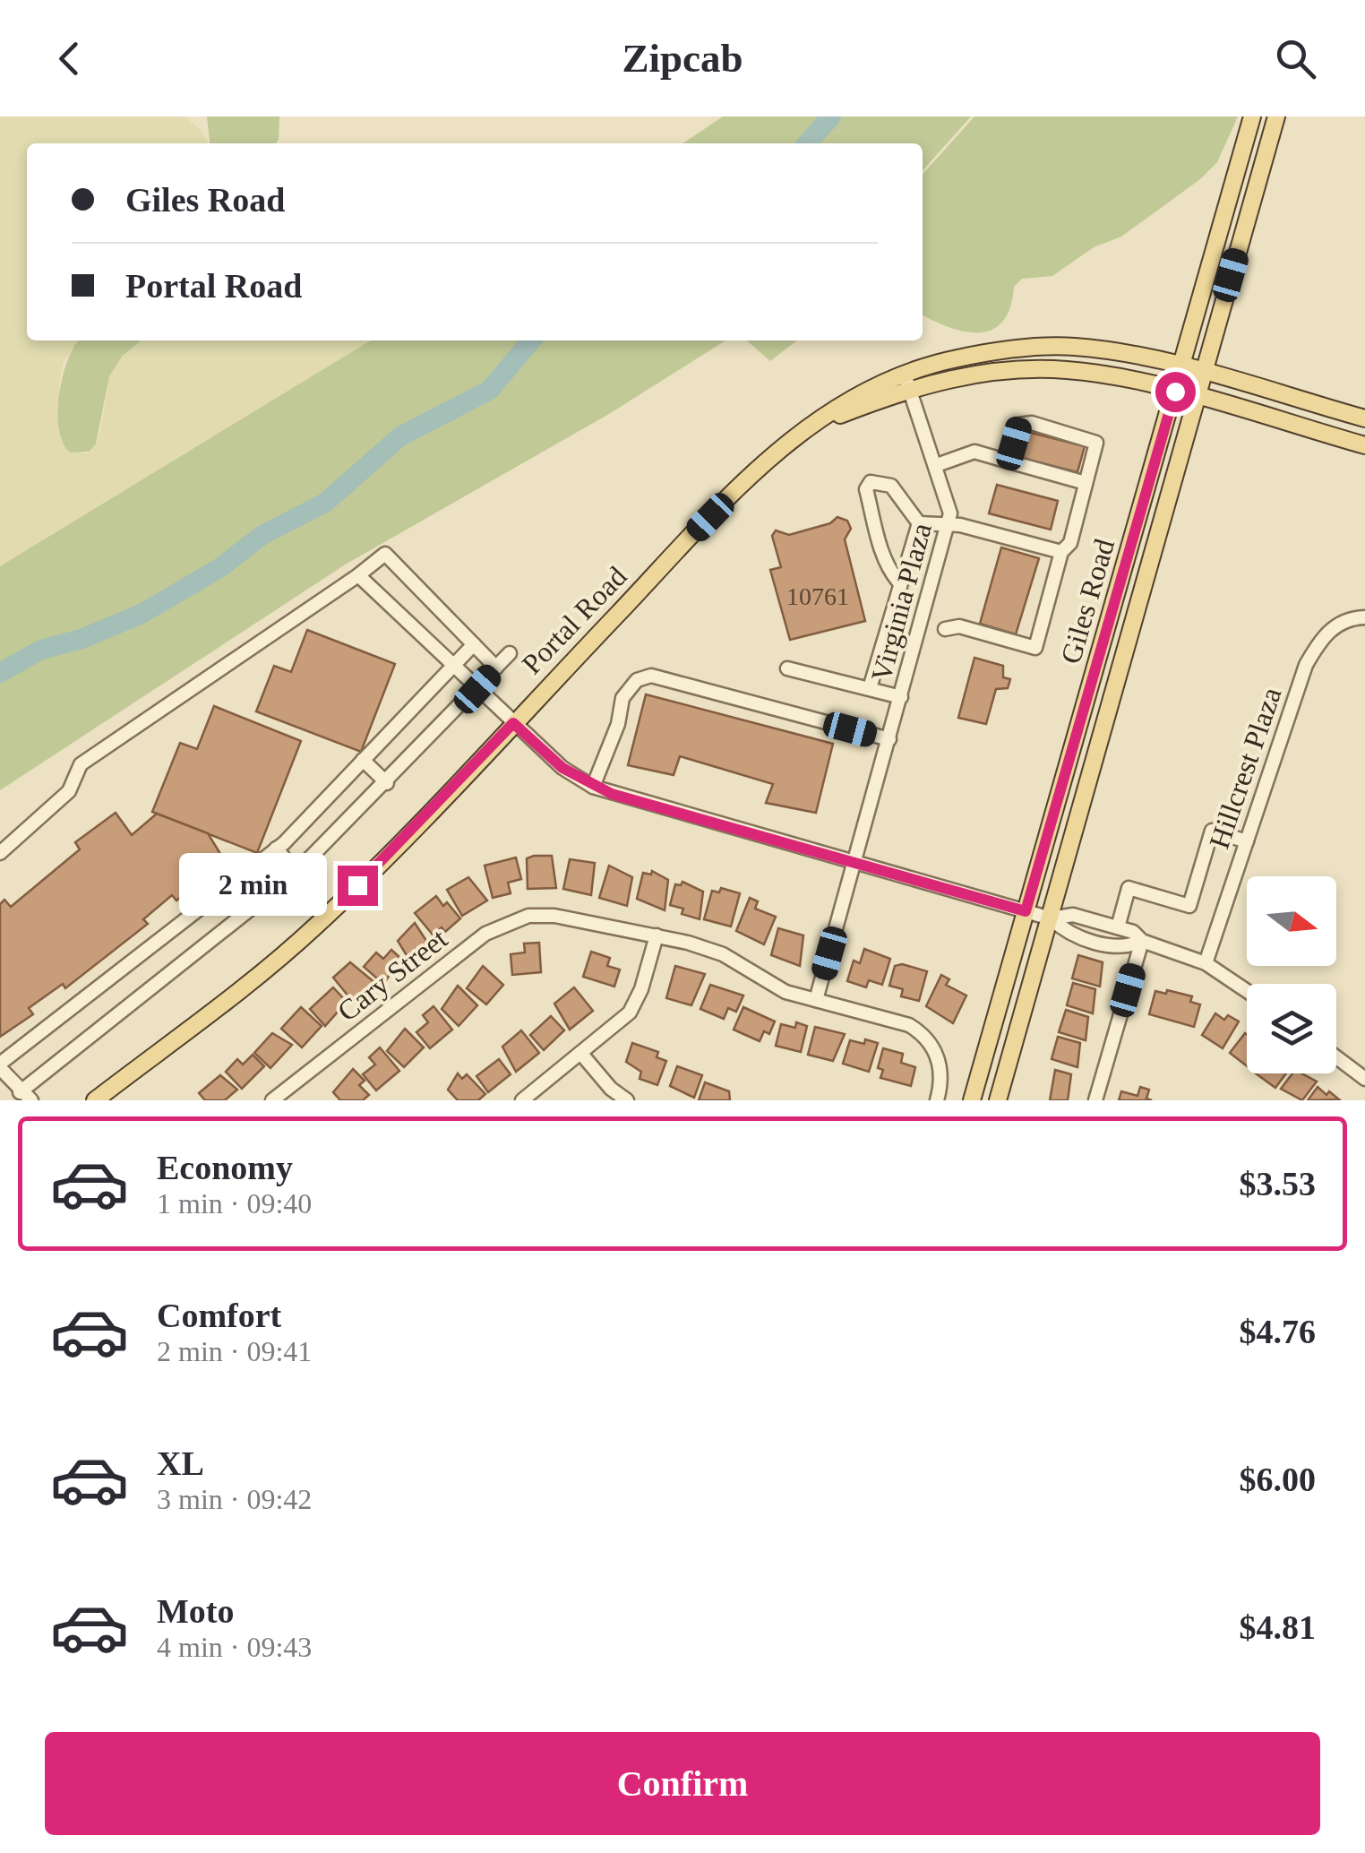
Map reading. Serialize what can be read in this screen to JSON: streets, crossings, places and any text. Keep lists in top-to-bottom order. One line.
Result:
{"streets":{"main road":["Giles Road","Portal Road"],"street":["Virginia Plaza","Hillcrest Plaza","Cary Street"]},"crossings":[["Giles Road","Portal Road"],["Virginia Plaza","Portal Road"]],"house_numbers":["10761"],"north":"right","page":{"header":"Zipcab","banner":["Giles Road","Portal Road"],"bubble":"2 min","list":[{"name":"Economy","note":"1 min · 09:40","value":"$3.53"},{"name":"Comfort","note":"2 min · 09:41","value":"$4.76"},{"name":"XL","note":"3 min · 09:42","value":"$6.00"},{"name":"Moto","note":"4 min · 09:43","value":"$4.81"}],"buttons":"Confirm"}}
